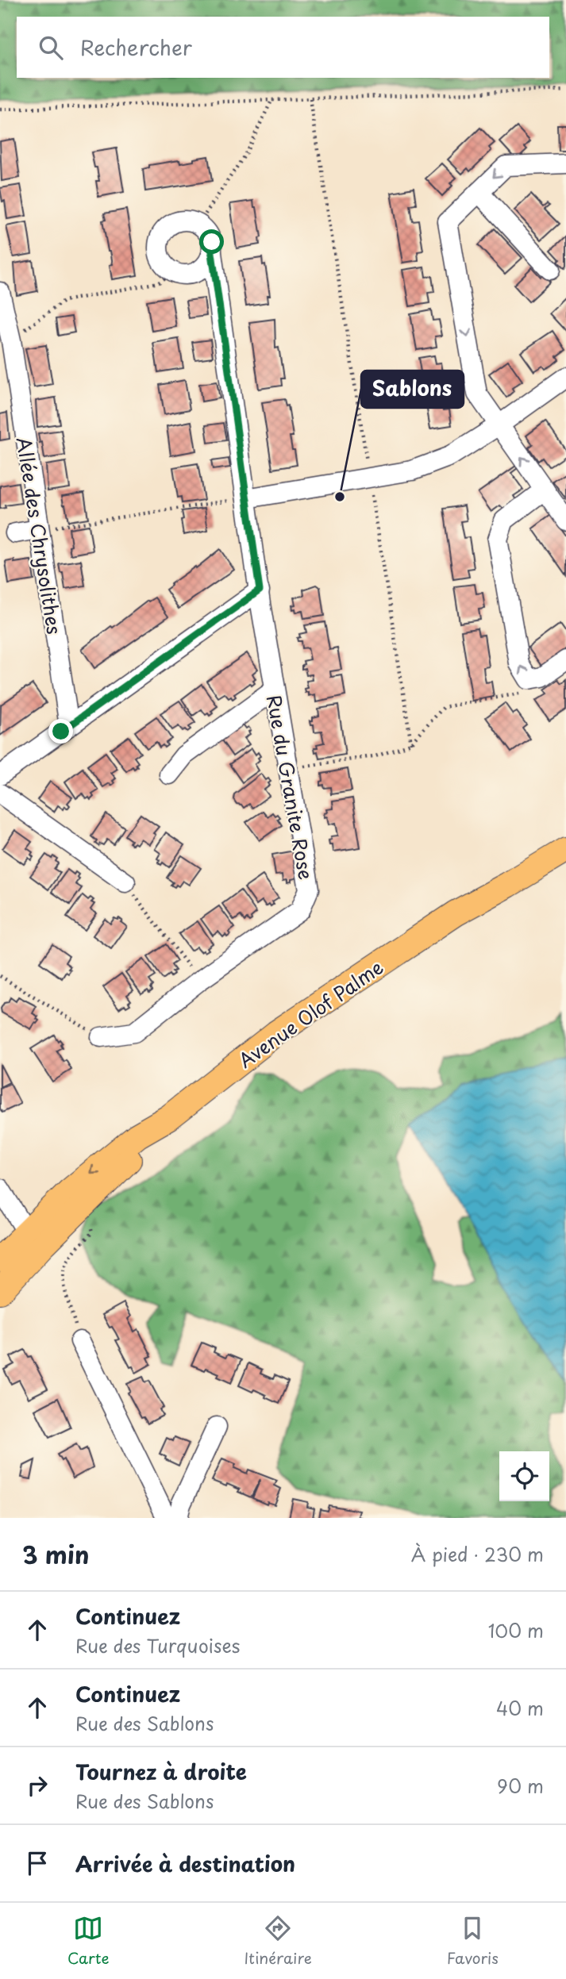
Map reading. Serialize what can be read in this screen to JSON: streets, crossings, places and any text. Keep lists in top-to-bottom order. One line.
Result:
{"streets":{"main road":["Avenue Olof Palme"],"street":["Allée des Chrysolithes","Rue du Granite Rose"]},"places":["Sablons"],"page":{"search":"Rechercher","heading":["3 min","À pied · 230 m"],"list":[["Continuez","Rue des Turquoises","100 m"],["Continuez","Rue des Sablons","40 m"],["Tournez à droite","Rue des Sablons","90 m"],"Arrivée à destination"],"nav":["Carte","Itinéraire","Favoris"]}}
